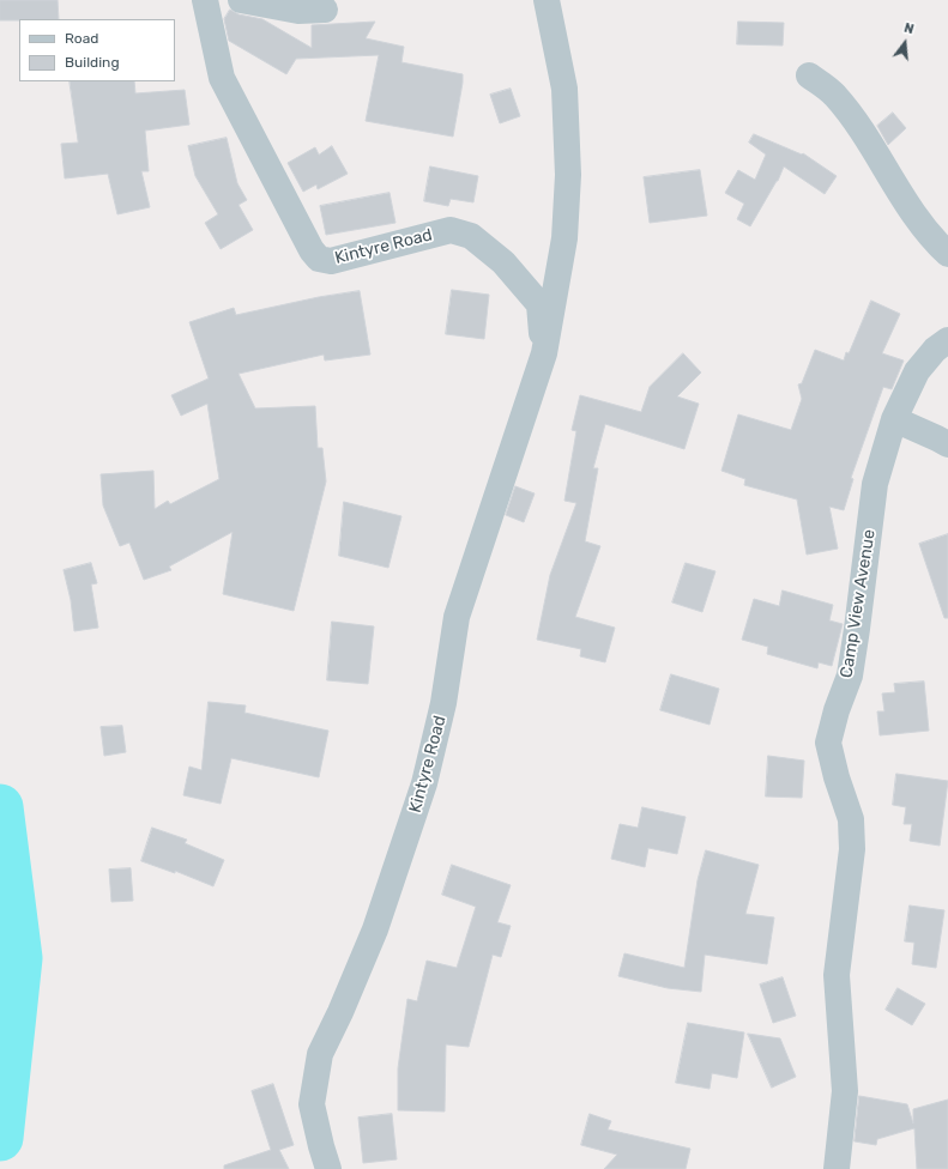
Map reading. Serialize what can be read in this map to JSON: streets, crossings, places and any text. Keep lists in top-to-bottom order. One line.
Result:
{"streets":{"street":["Kintyre Road","Camp View Avenue"]},"legend":["Road","Building"],"north":"top"}
